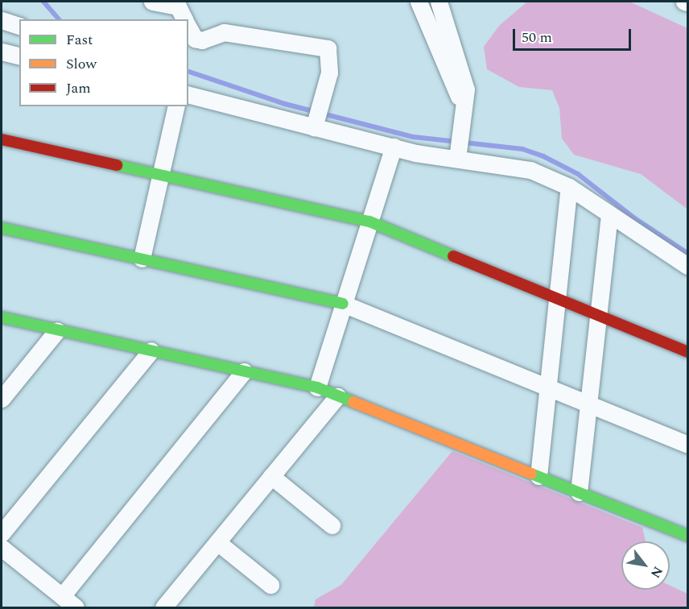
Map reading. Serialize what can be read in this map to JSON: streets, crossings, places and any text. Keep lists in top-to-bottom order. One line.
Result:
{"legend":["Fast","Slow","Jam"],"scale_bar":"50 m","north":"bottom right"}
